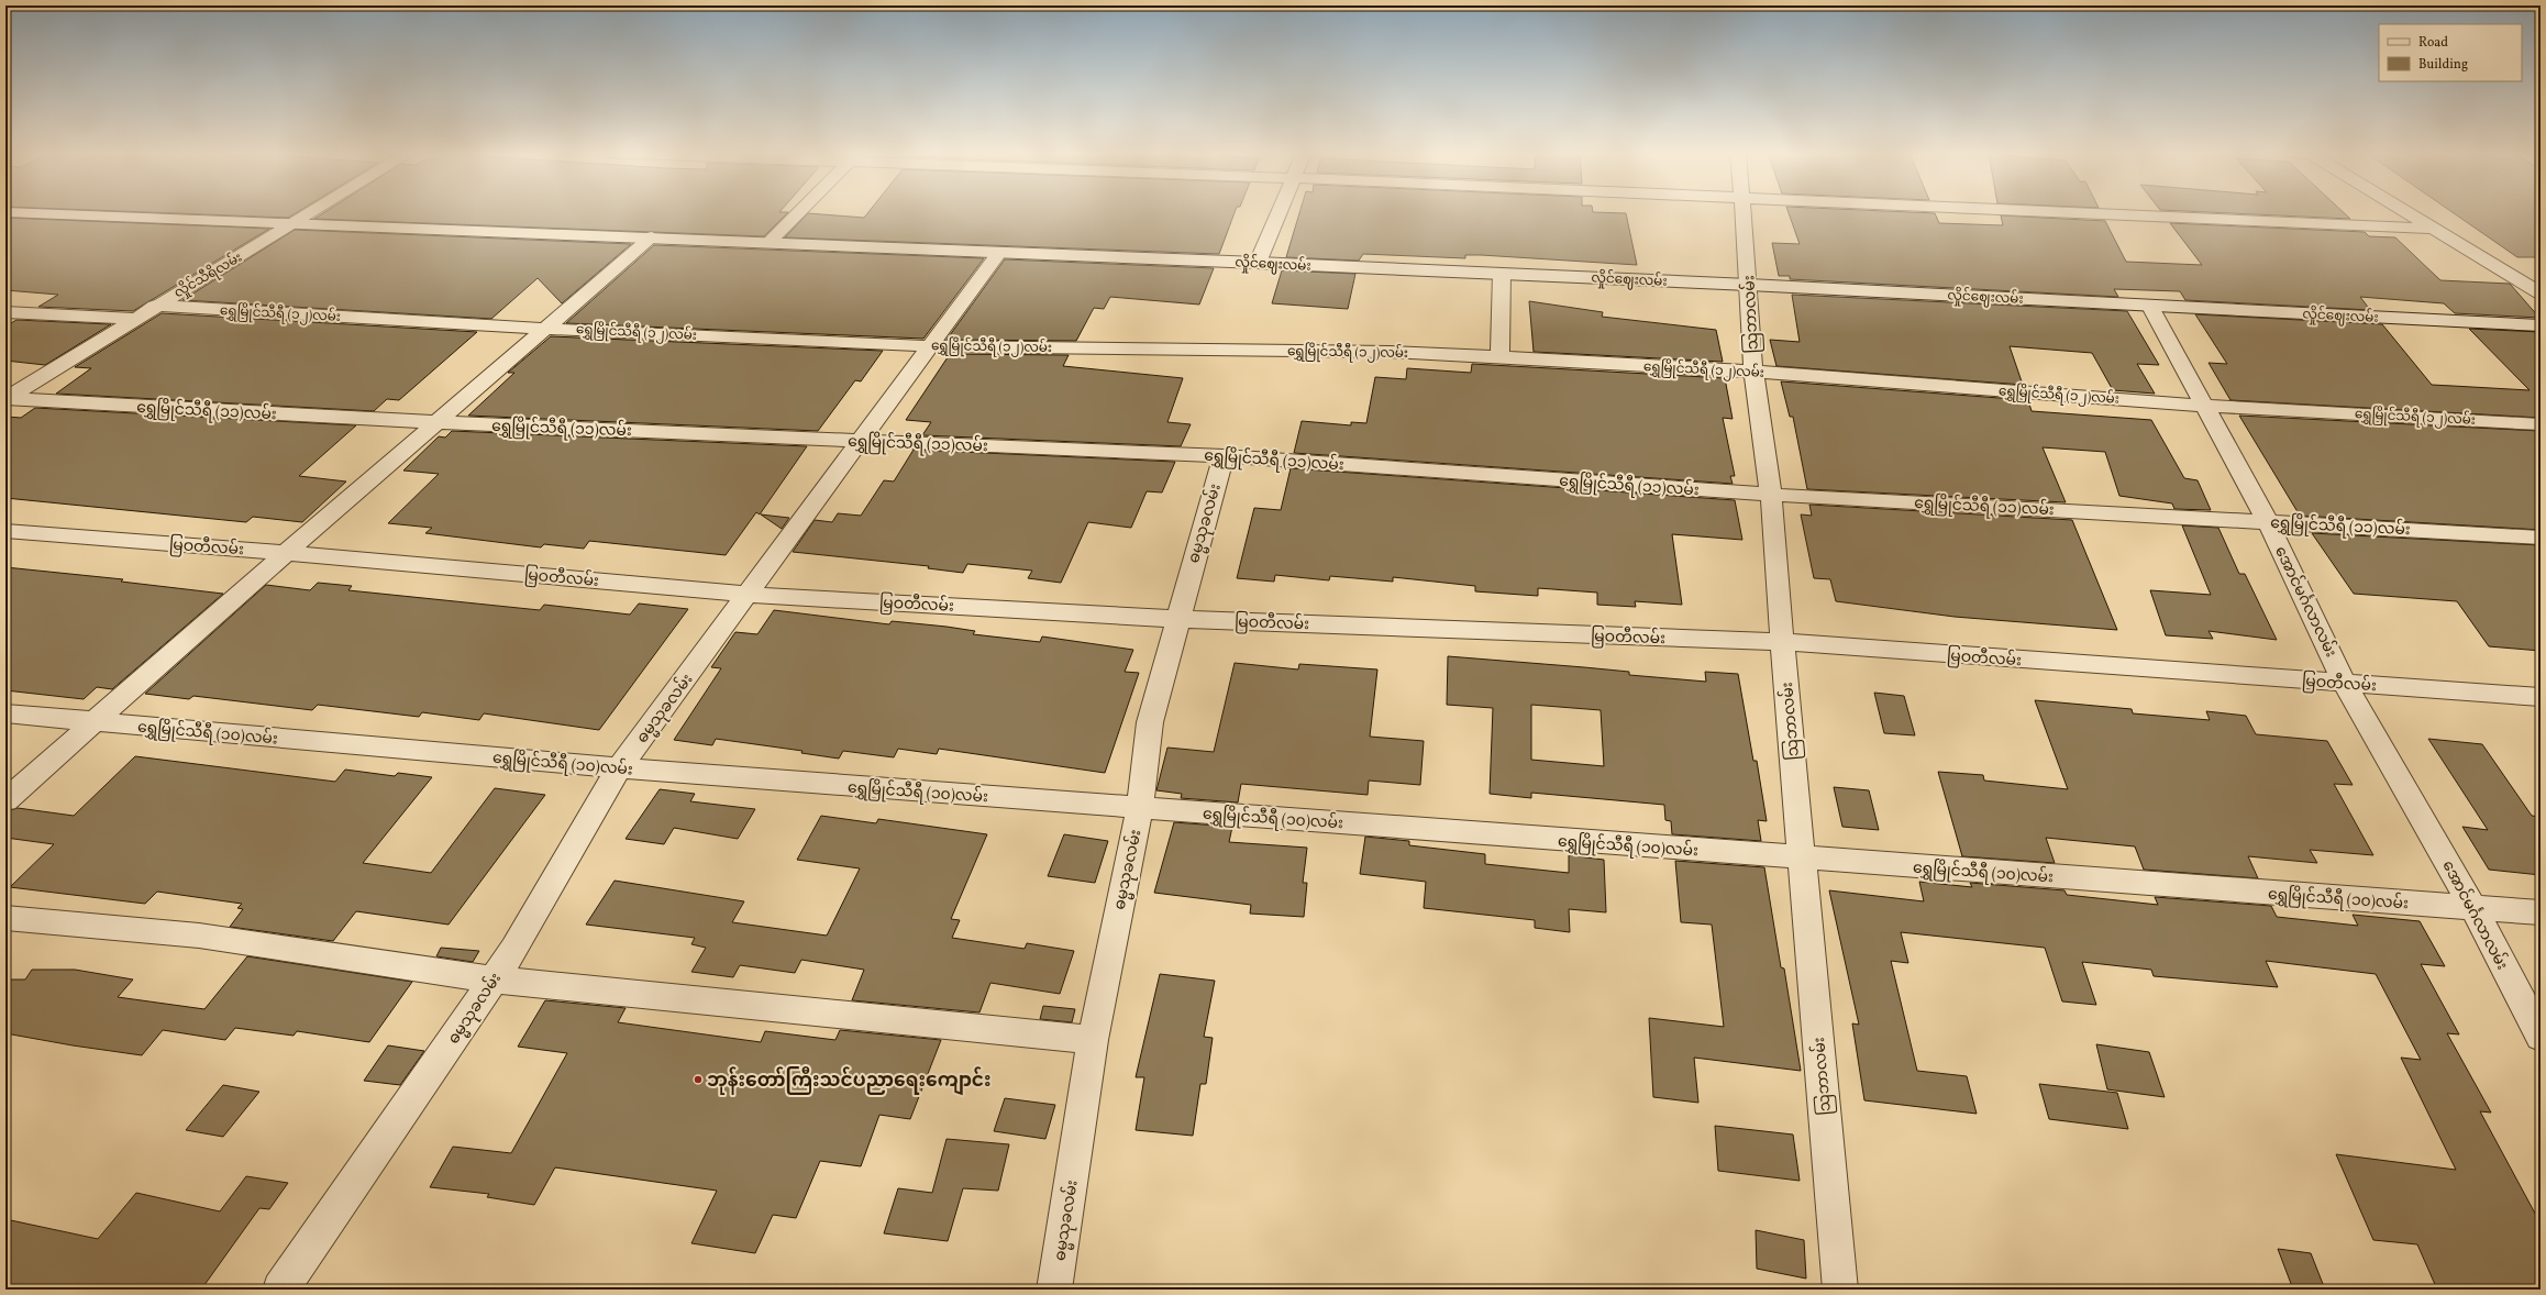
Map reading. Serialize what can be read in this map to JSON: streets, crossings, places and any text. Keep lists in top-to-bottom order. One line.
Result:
{"streets":{"street":["လှိုင်ဈေးလမ်း","လှိုင်သီရိလမ်း","ရွှေမြိုင်သီရီ (၁၂)လမ်း","သြဘာလမ်း","ရွှေမြိုင်သီရီ (၁၁)လမ်း","ဓမ္မသုခလမ်း","မြဝတီလမ်း","အောင်မင်္ဂလာလမ်း","ရွှေမြိုင်သီရီ (၁၀)လမ်း"]},"crossings":[["လှိုင်ဈေးလမ်း","လှိုင်သီရိလမ်း"],["လှိုင်ဈေးလမ်း","သြဘာလမ်း"],["လှိုင်ဈေးလမ်း","ဓမ္မသုခလမ်း"],["လှိုင်ဈေးလမ်း","အောင်မင်္ဂလာလမ်း"],["လှိုင်သီရိလမ်း","ရွှေမြိုင်သီရီ (၁၂)လမ်း"],["လှိုင်သီရိလမ်း","ရွှေမြိုင်သီရီ (၁၁)လမ်း"],["ရွှေမြိုင်သီရီ (၁၂)လမ်း","သြဘာလမ်း"],["ရွှေမြိုင်သီရီ (၁၂)လမ်း","ဓမ္မသုခလမ်း"],["ရွှေမြိုင်သီရီ (၁၂)လမ်း","အောင်မင်္ဂလာလမ်း"],["သြဘာလမ်း","ရွှေမြိုင်သီရီ (၁၁)လမ်း"],["သြဘာလမ်း","မြဝတီလမ်း"],["သြဘာလမ်း","ရွှေမြိုင်သီရီ (၁၀)လမ်း"],["ရွှေမြိုင်သီရီ (၁၁)လမ်း","ဓမ္မသုခလမ်း"],["ရွှေမြိုင်သီရီ (၁၁)လမ်း","အောင်မင်္ဂလာလမ်း"],["ဓမ္မသုခလမ်း","မြဝတီလမ်း"],["ဓမ္မသုခလမ်း","ရွှေမြိုင်သီရီ (၁၀)လမ်း"],["မြဝတီလမ်း","အောင်မင်္ဂလာလမ်း"],["အောင်မင်္ဂလာလမ်း","ရွှေမြိုင်သီရီ (၁၀)လမ်း"]],"places":["ဘုန်းတော်ကြီးသင်ပညာရေးကျောင်း"],"legend":["Road","Building"]}
